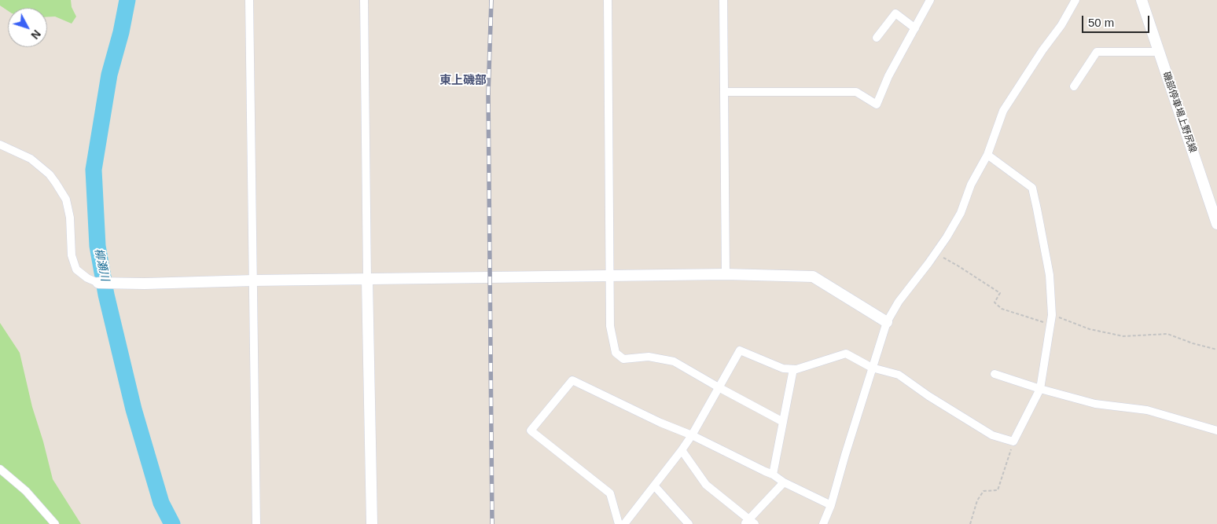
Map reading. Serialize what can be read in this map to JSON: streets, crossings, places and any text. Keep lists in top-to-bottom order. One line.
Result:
{"streets":{"street":["磯部停車場上野尻線"]},"districts":["東上磯部"],"water":["柳瀬川"],"scale_bar":"50 m","north":"bottom right"}
